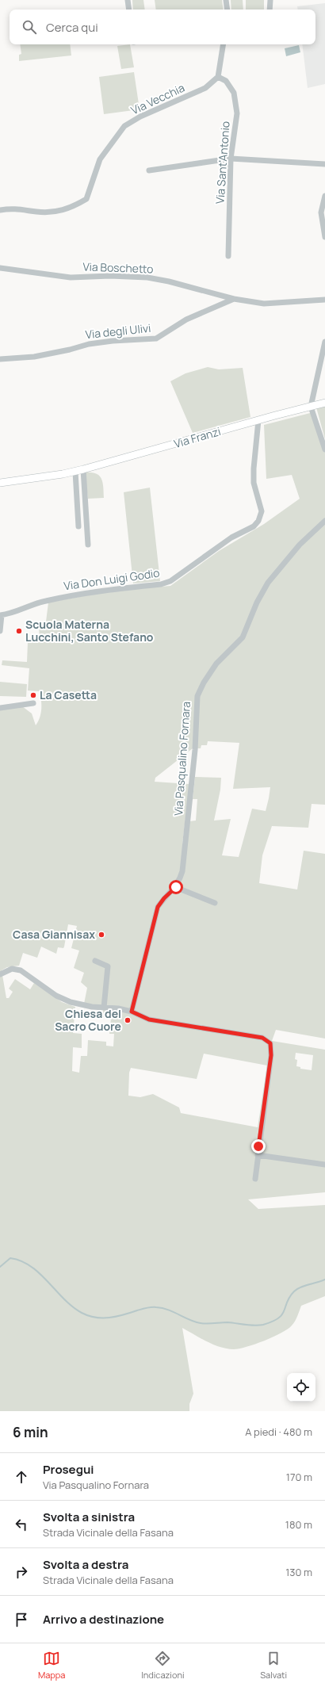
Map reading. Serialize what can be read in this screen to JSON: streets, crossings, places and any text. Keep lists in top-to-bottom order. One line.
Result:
{"streets":{"main road":["Via Franzi"],"street":["Via Vecchia","Via Sant'Antonio","Via Boschetto","Via degli Ulivi","Via Don Luigi Godio","Via Pasqualino Fornara"]},"crossings":[["Via Vecchia","Via Sant'Antonio"],["Via Boschetto","Via degli Ulivi"],["Via Franzi","Via Don Luigi Godio"]],"places":["Scuola Materna Lucchini, Santo Stefano","La Casetta","Casa Giannisax","Chiesa del Sacro Cuore"],"page":{"search":"Cerca qui","heading":["6 min","A piedi · 480 m"],"list":[["Prosegui","Via Pasqualino Fornara","170 m"],["Svolta a sinistra","Strada Vicinale della Fasana","180 m"],["Svolta a destra","Strada Vicinale della Fasana","130 m"],"Arrivo a destinazione"],"nav":["Mappa","Indicazioni","Salvati"]}}
